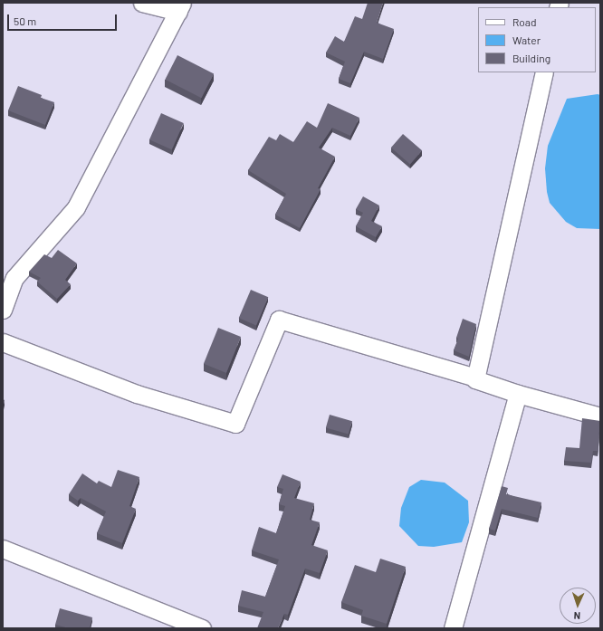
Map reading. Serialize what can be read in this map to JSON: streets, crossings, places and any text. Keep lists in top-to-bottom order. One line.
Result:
{"legend":["Road","Water","Building"],"scale_bar":"50 m","north":"bottom"}
